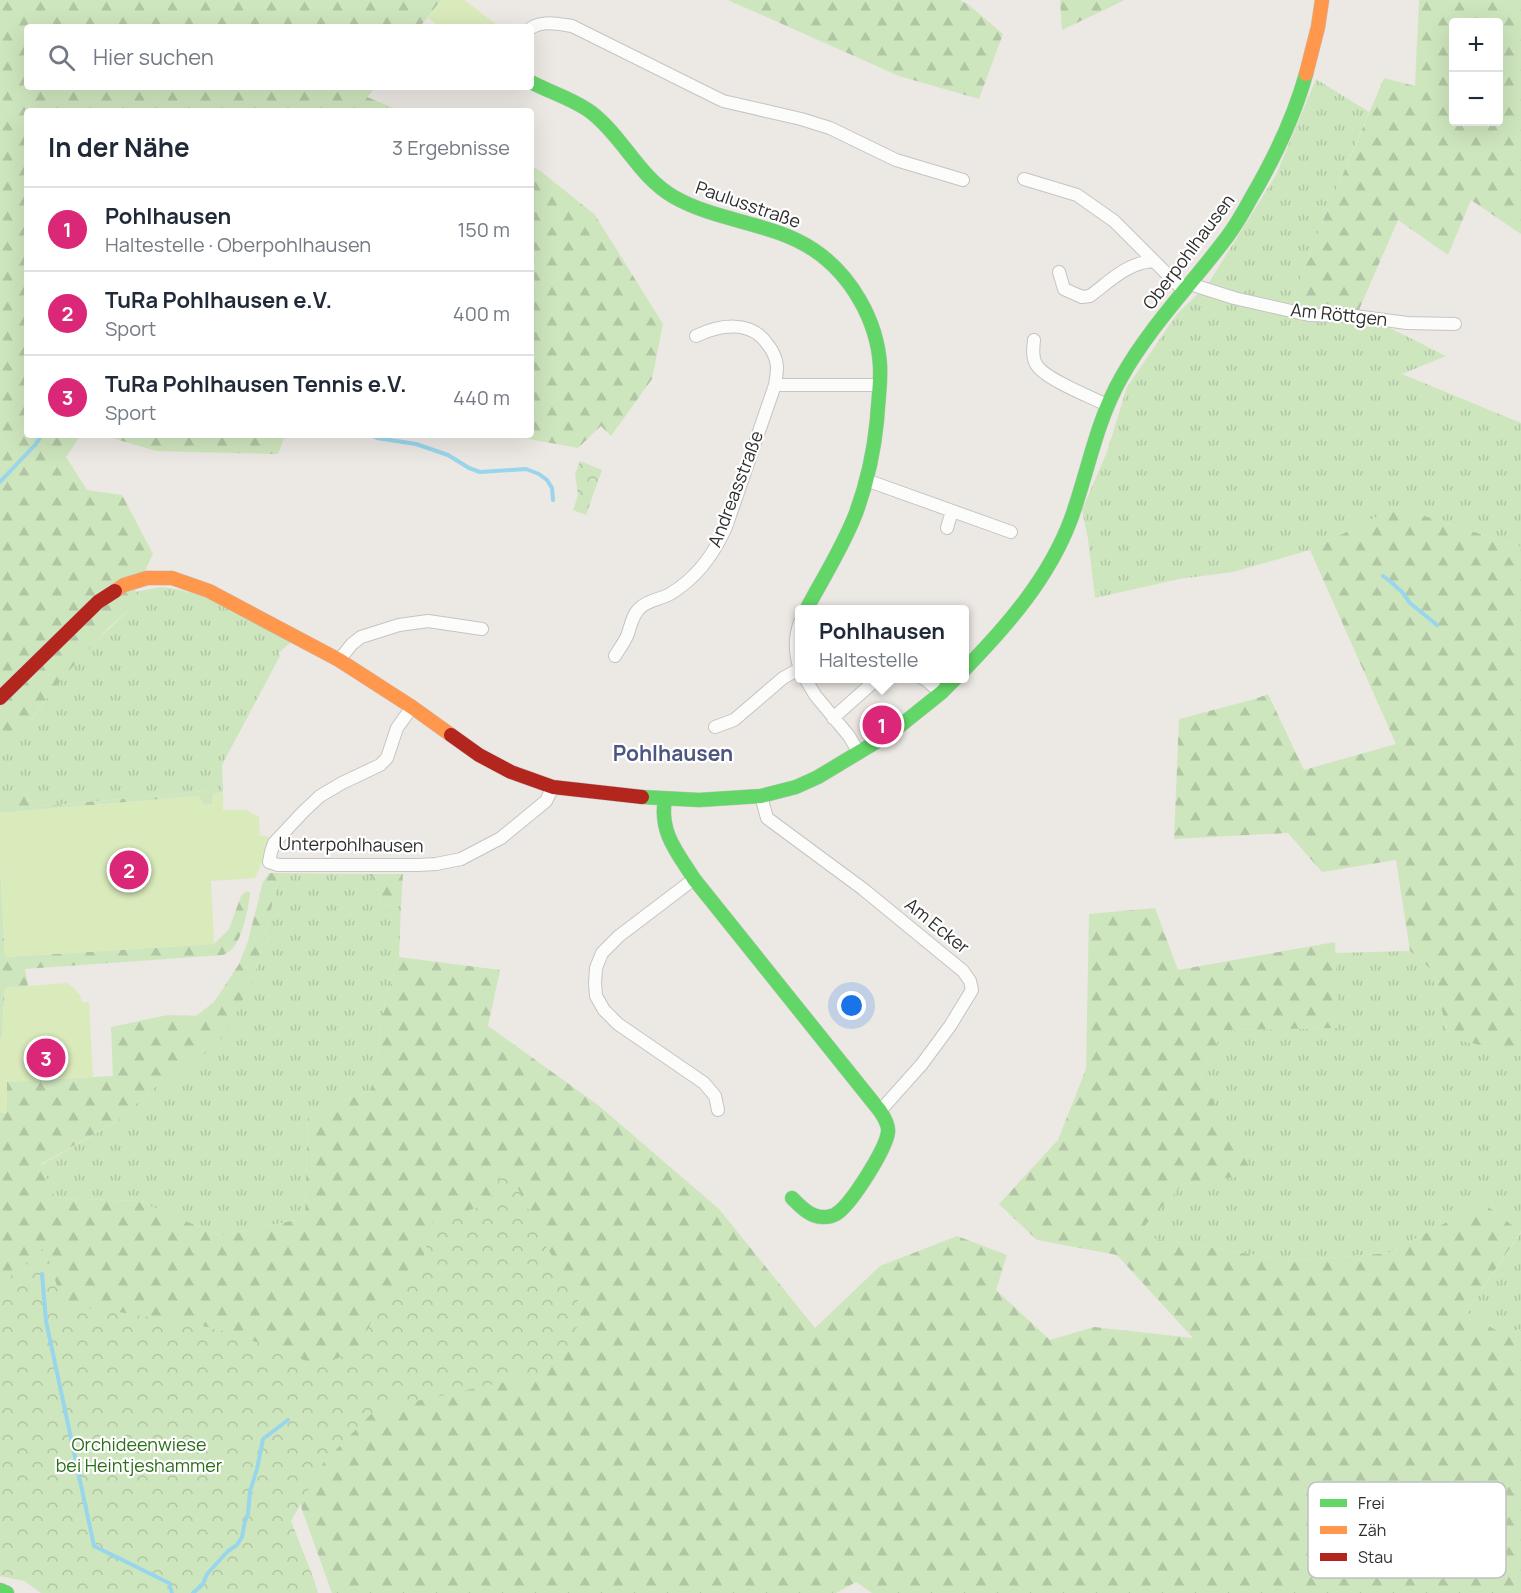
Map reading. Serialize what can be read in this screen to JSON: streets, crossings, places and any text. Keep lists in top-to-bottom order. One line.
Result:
{"streets":{"street":["Paulusstraße","Oberpohlhausen","Am Röttgen","Andreasstraße","Unterpohlhausen","Am Ecker"]},"crossings":[["Oberpohlhausen","Am Röttgen"]],"districts":["Pohlhausen"],"parks":["Orchideenwiese bei Heintjeshammer"],"legend":["Frei","Zäh","Stau"],"page":{"map_buttons":["+","−"],"search":"Hier suchen","heading":["In der Nähe","3 Ergebnisse"],"list":[{"mark":"1","name":"Pohlhausen","note":"Haltestelle · Oberpohlhausen","value":"150 m"},{"mark":"2","name":"TuRa Pohlhausen e.V.","note":"Sport","value":"400 m"},{"mark":"3","name":"TuRa Pohlhausen Tennis e.V.","note":"Sport","value":"440 m"}],"popup":["Pohlhausen","Haltestelle"],"pins":["1","2","3"]}}
